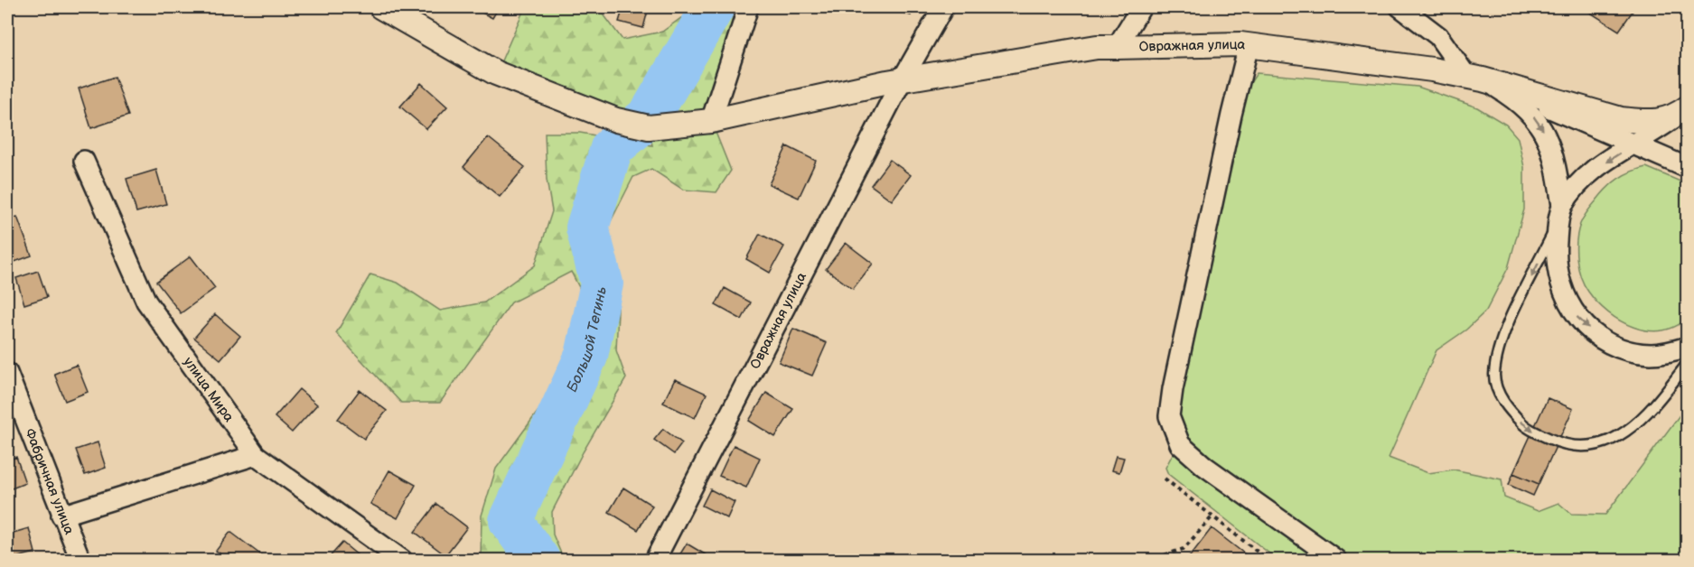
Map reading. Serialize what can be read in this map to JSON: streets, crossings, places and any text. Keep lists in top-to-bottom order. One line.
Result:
{"streets":{"street":["Овражная улица","улица Мира","Фабричная улица"]},"water":["Большой Тегинь"]}
